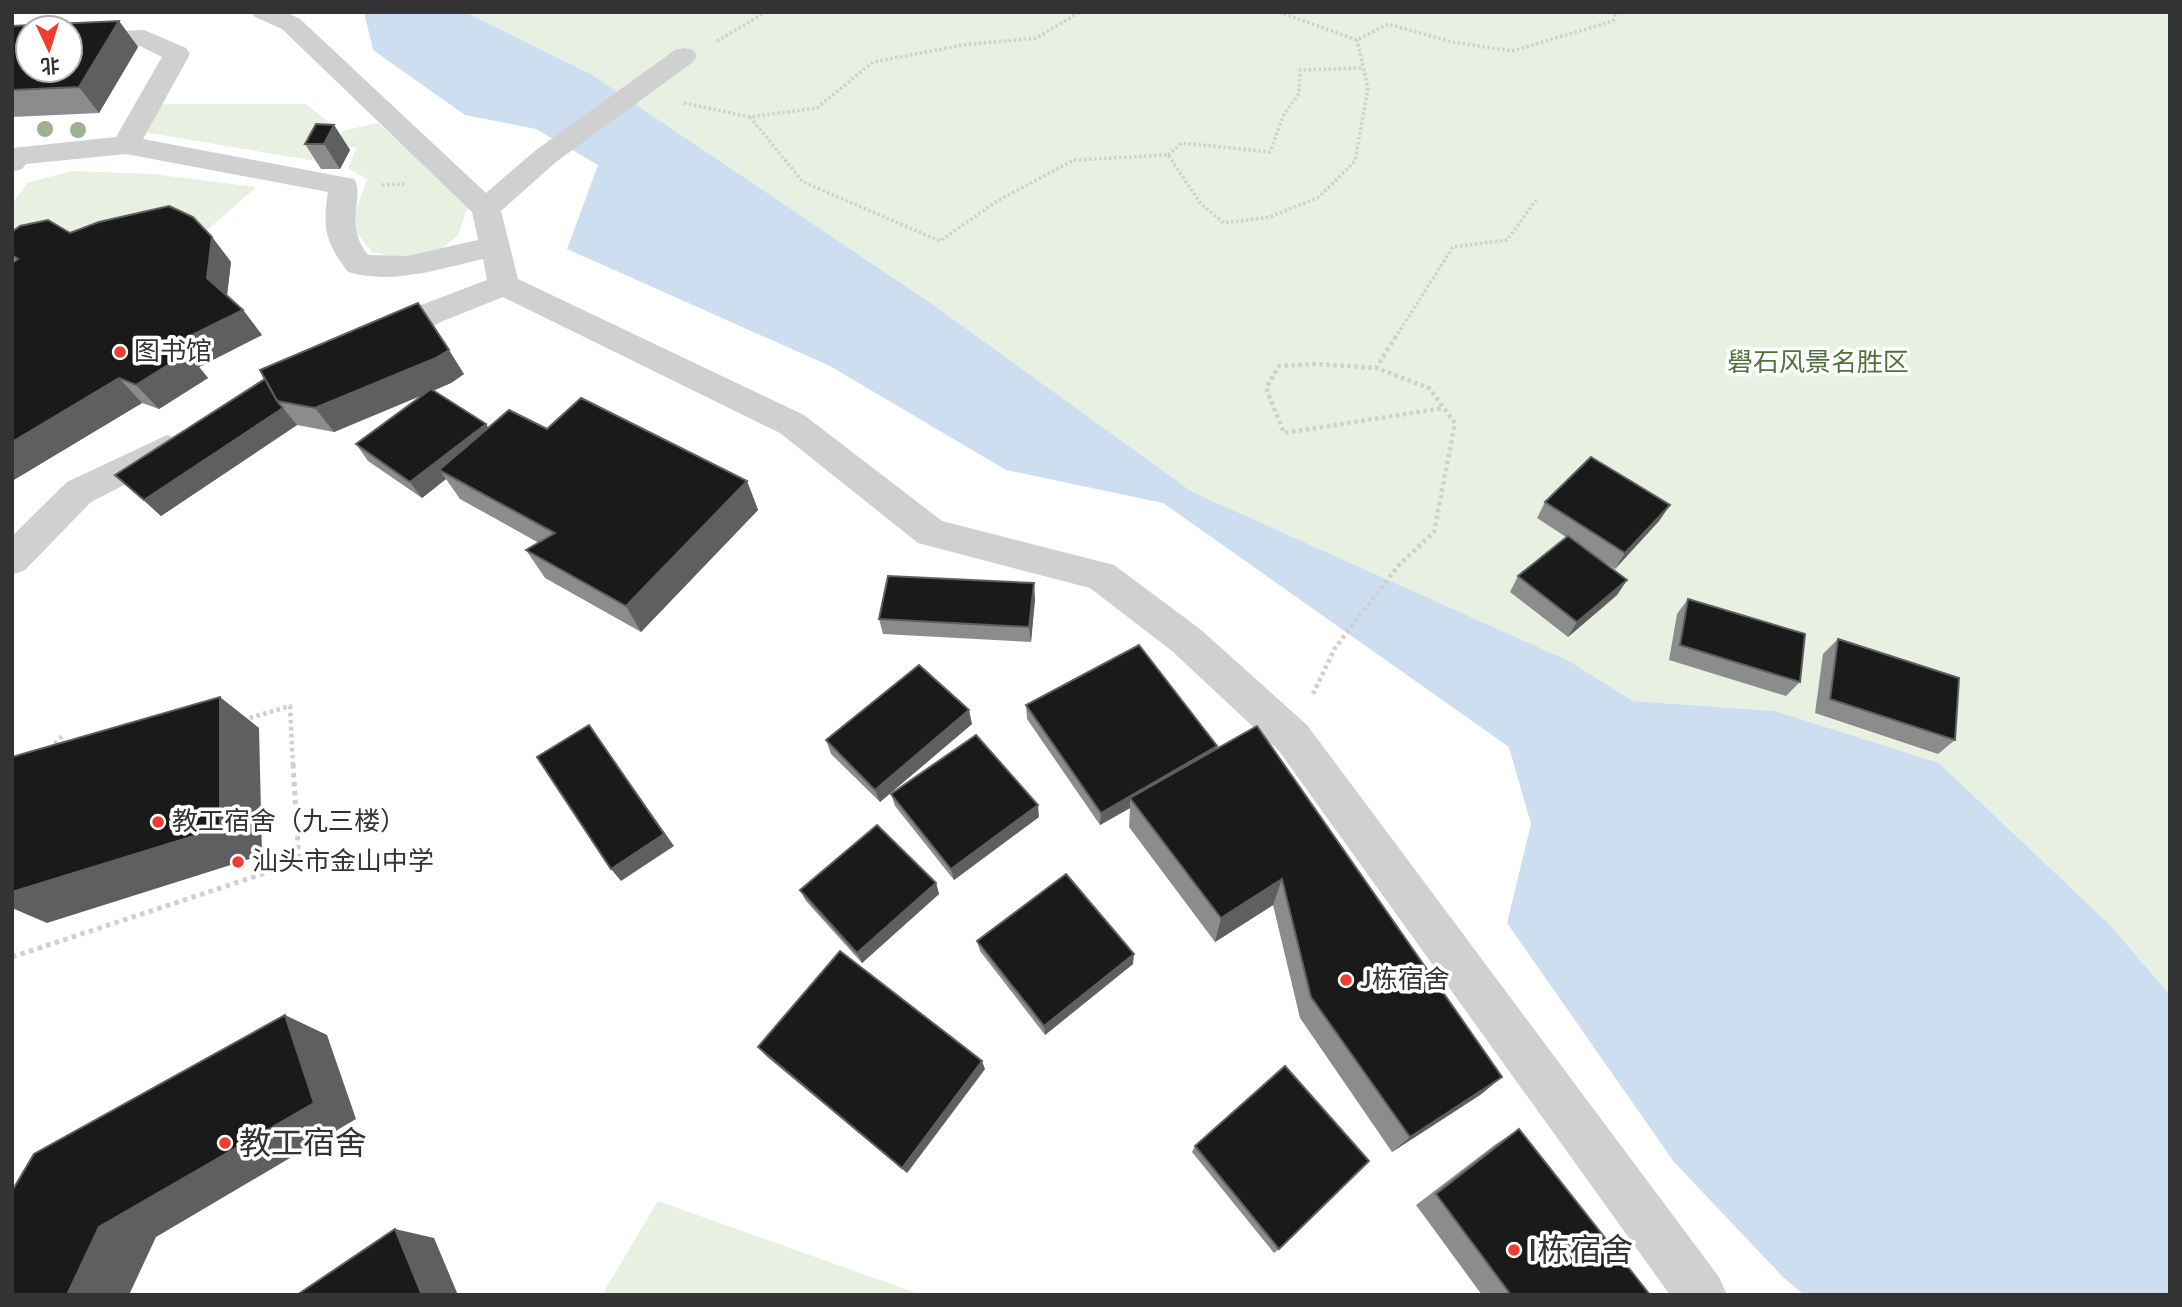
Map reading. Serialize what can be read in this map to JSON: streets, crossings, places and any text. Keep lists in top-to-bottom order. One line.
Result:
{"parks":["礐石风景名胜区"],"places":["图书馆","教工宿舍（九三楼）","汕头市金山中学","J栋宿舍","教工宿舍","I栋宿舍"],"north":"bottom"}
